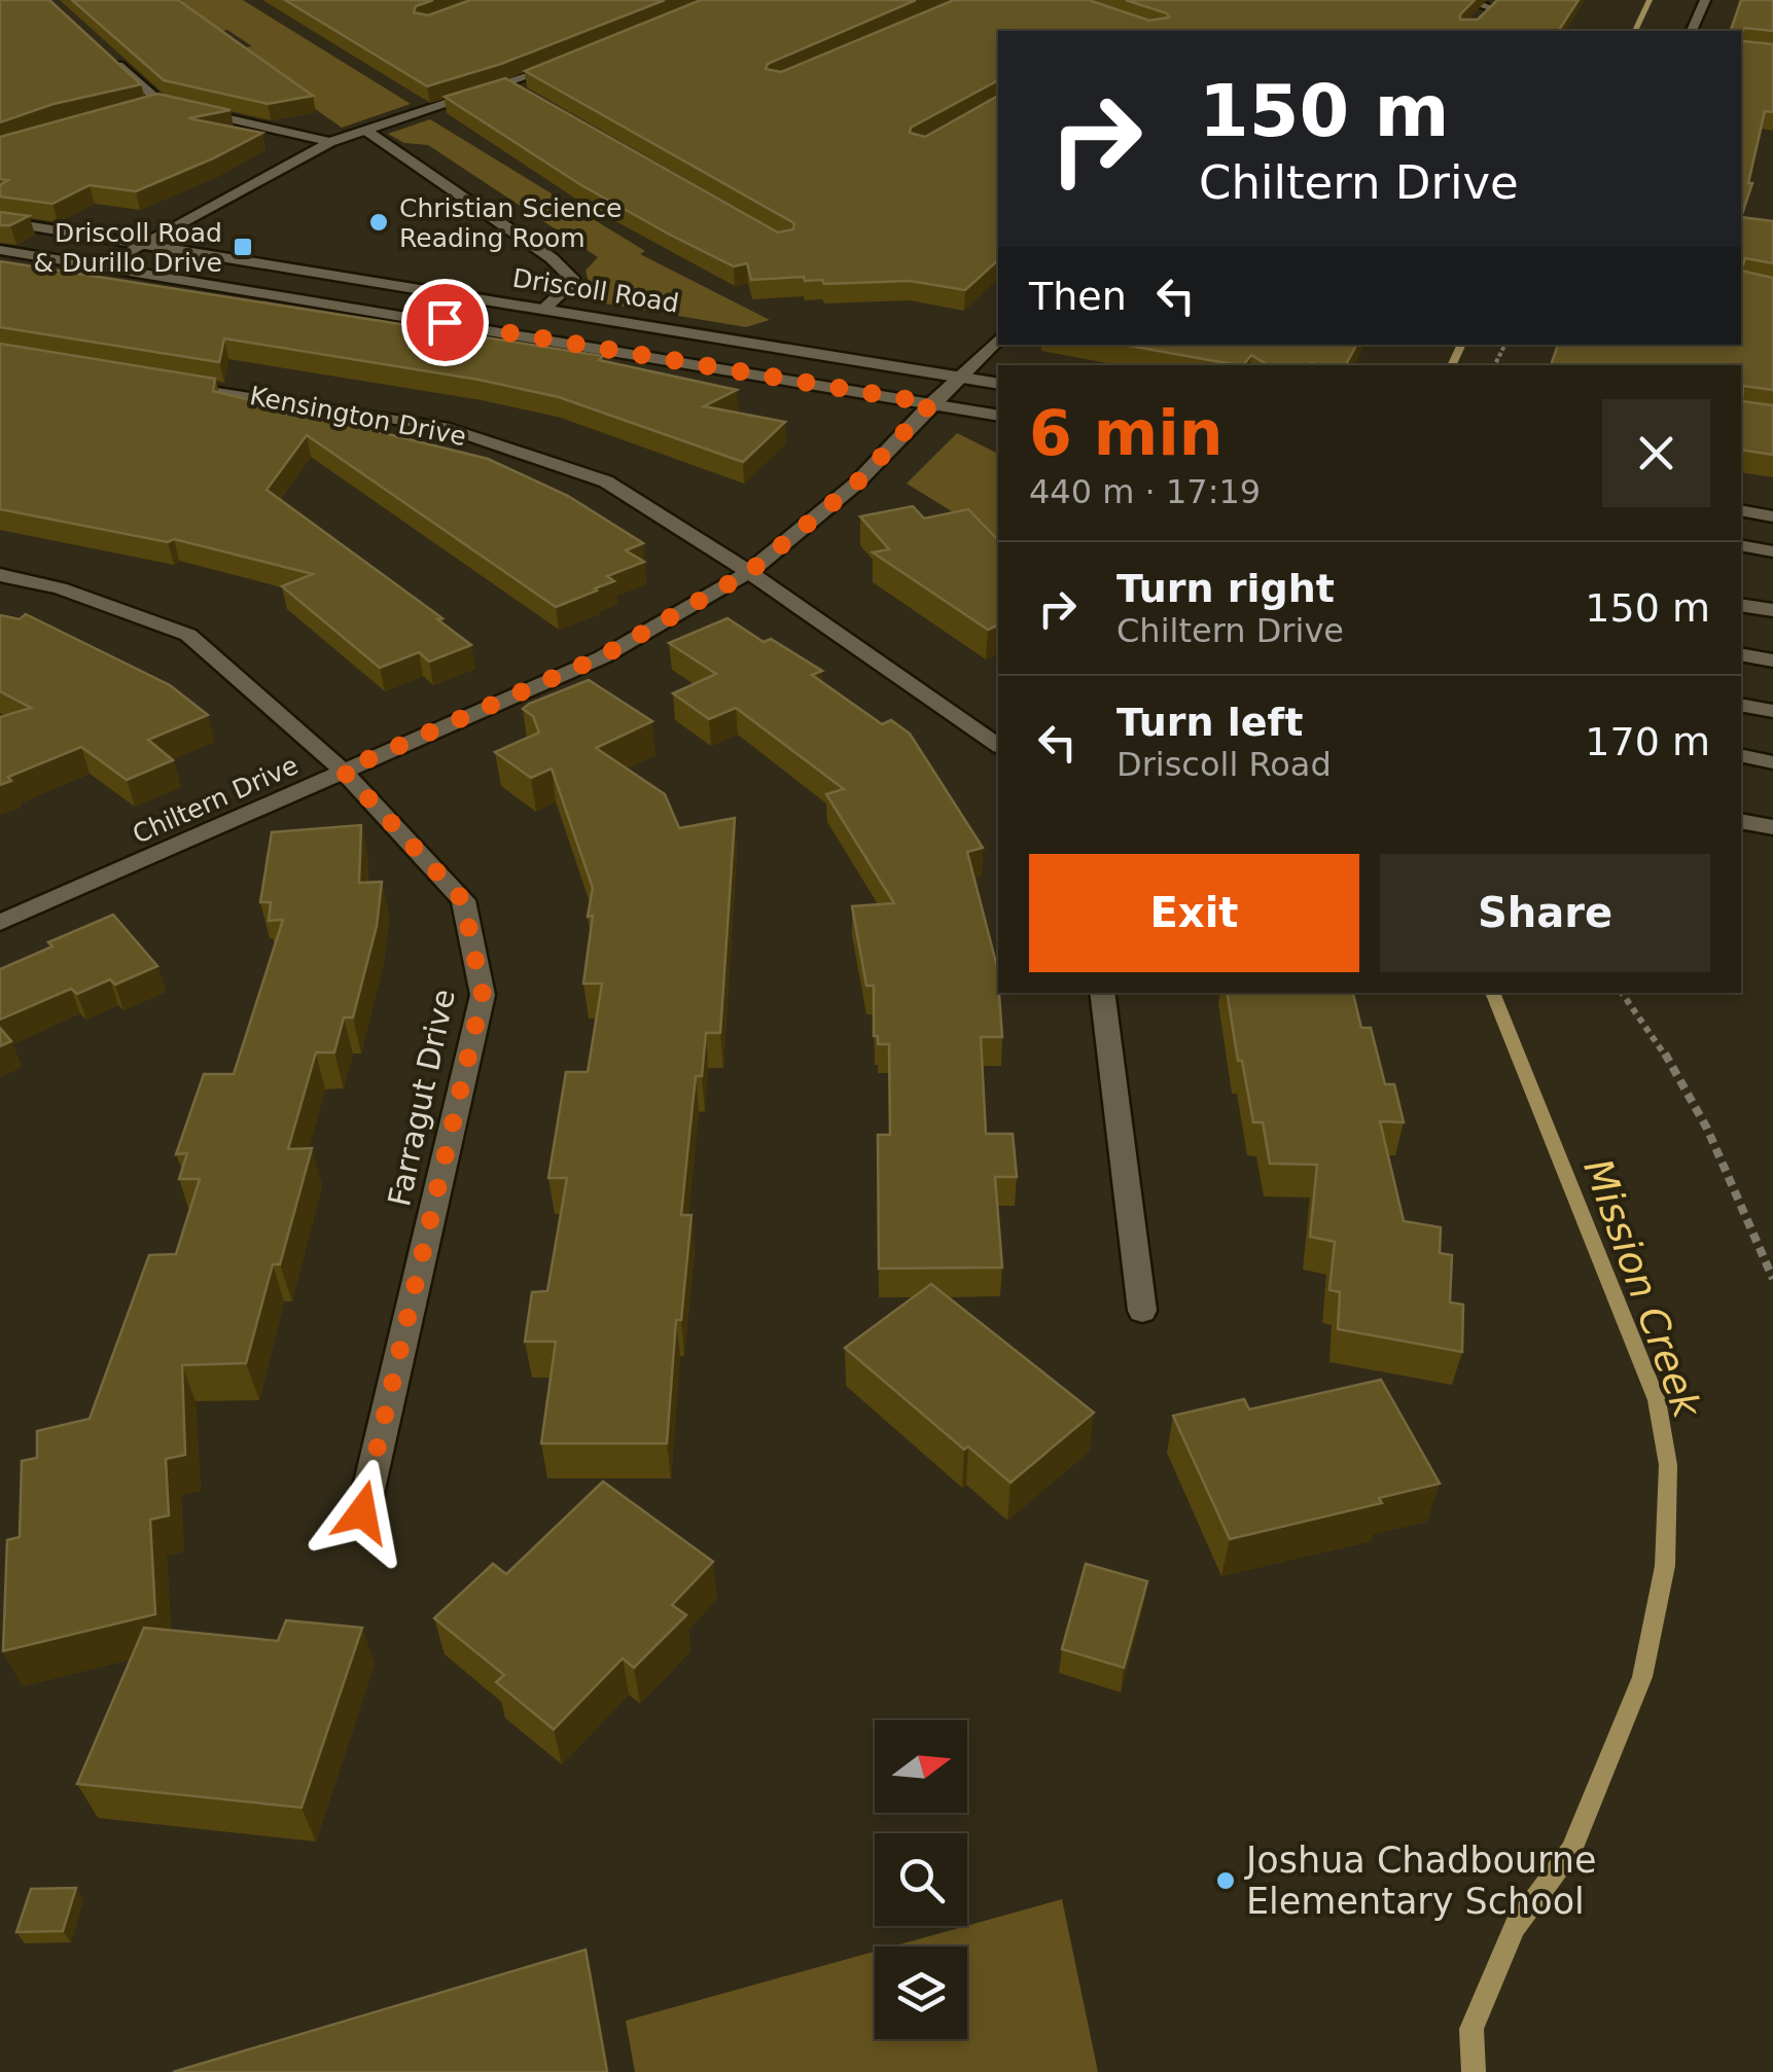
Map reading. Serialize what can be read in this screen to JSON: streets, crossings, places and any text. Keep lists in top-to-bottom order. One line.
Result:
{"streets":{"street":["Driscoll Road","Kensington Drive","Chiltern Drive","Farragut Drive"]},"crossings":[["Driscoll Road","Chiltern Drive"],["Kensington Drive","Chiltern Drive"],["Chiltern Drive","Farragut Drive"]],"water":["Mission Creek"],"places":{"other":["Christian Science Reading Room","Joshua Chadbourne Elementary School"],"transit":["Driscoll Road & Durillo Drive"]},"north":"right","page":{"turn":["150 m","Chiltern Drive"],"then":"Then","heading":["6 min","440 m · 17:19"],"list":[{"name":"Turn right","note":"Chiltern Drive","value":"150 m"},{"name":"Turn left","note":"Driscoll Road","value":"170 m"}],"buttons":["Exit","Share"]}}
